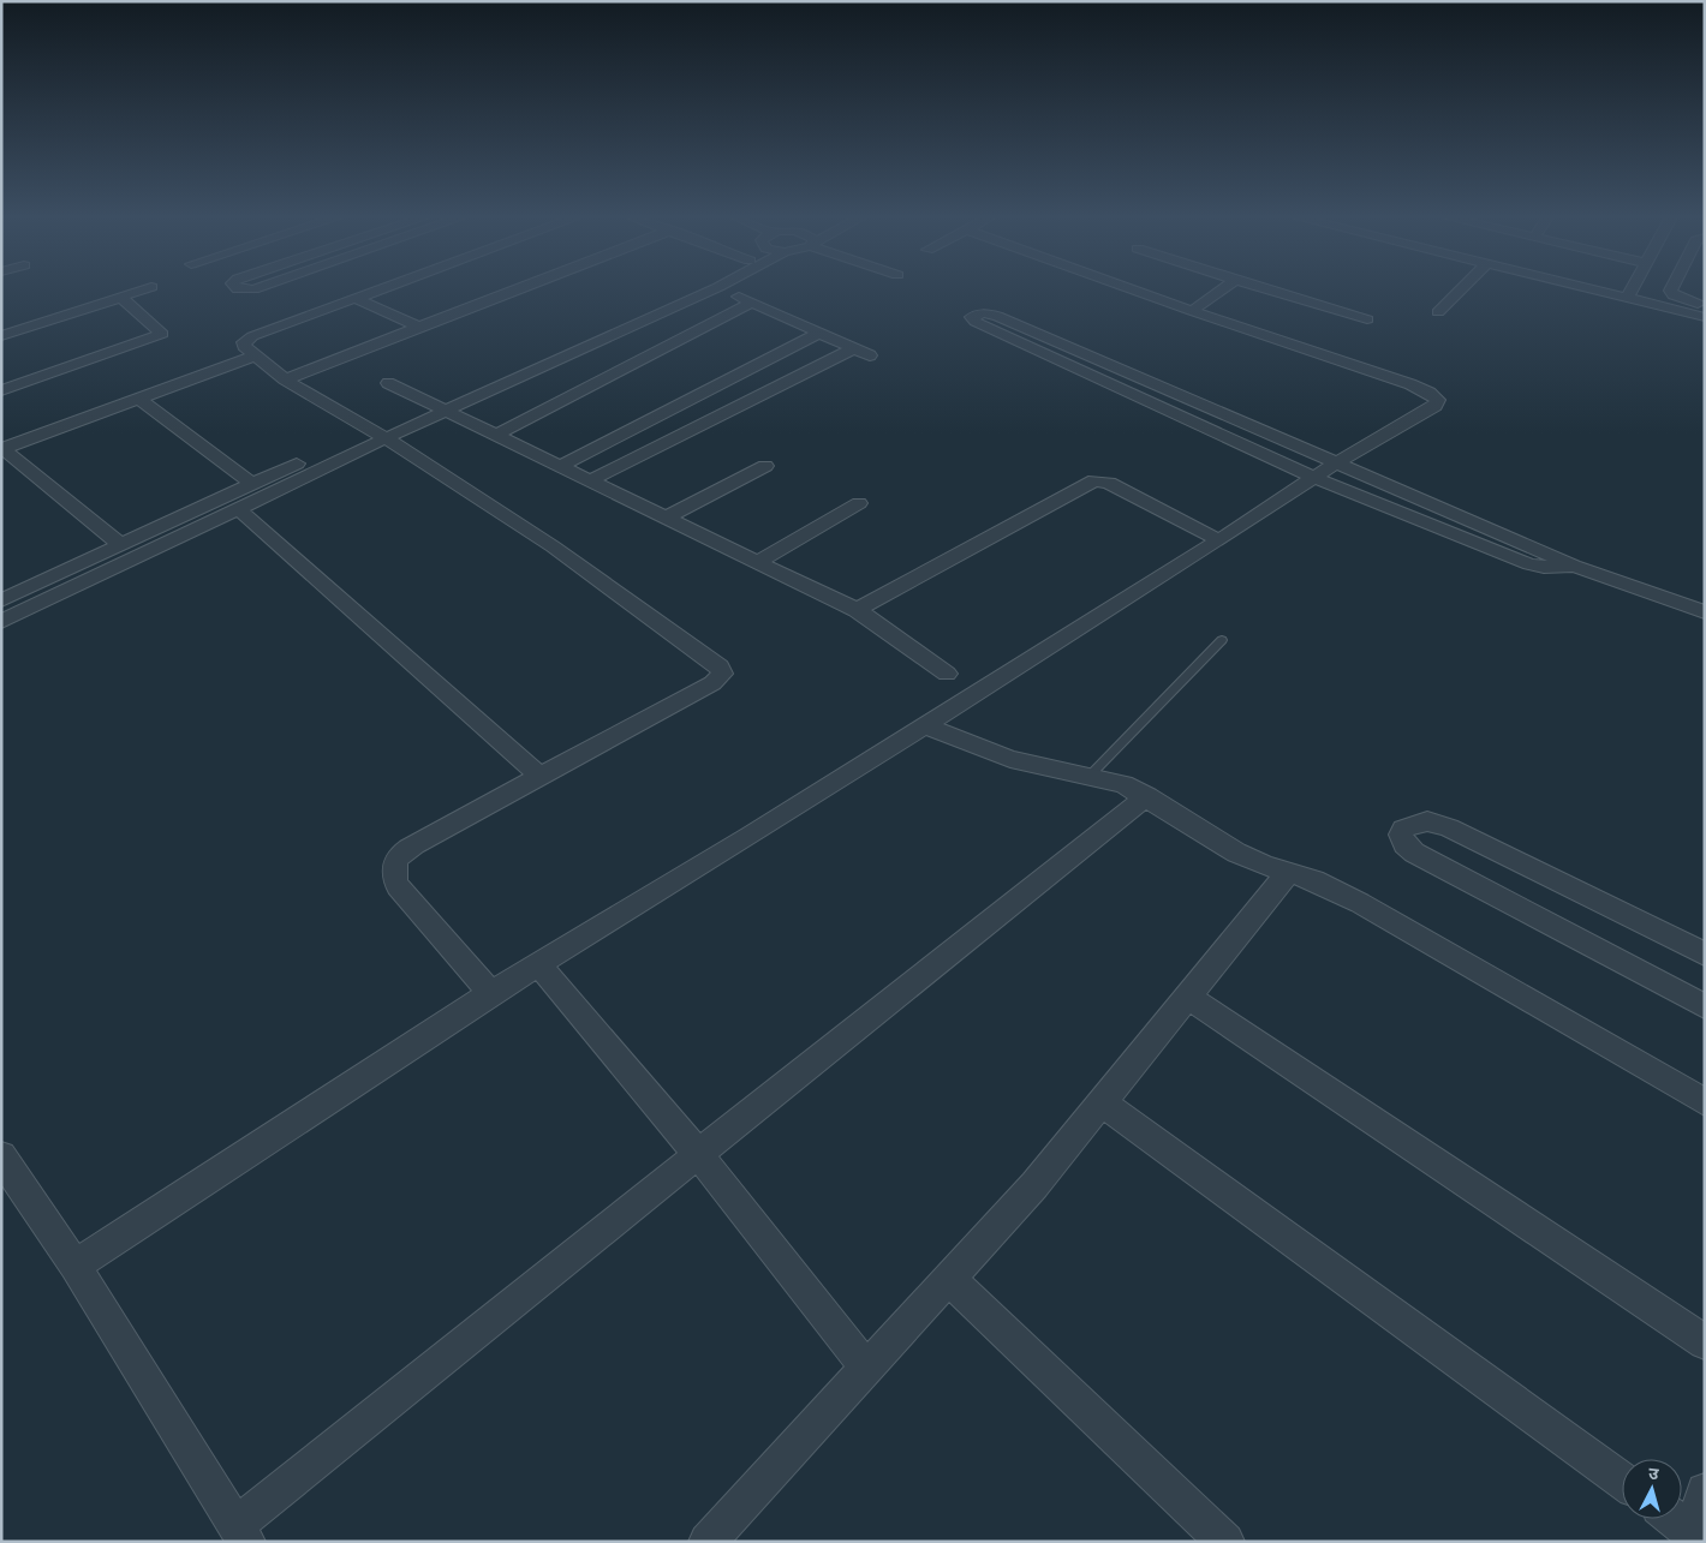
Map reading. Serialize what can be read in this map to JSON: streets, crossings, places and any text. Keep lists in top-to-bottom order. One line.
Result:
{"north":"top"}
